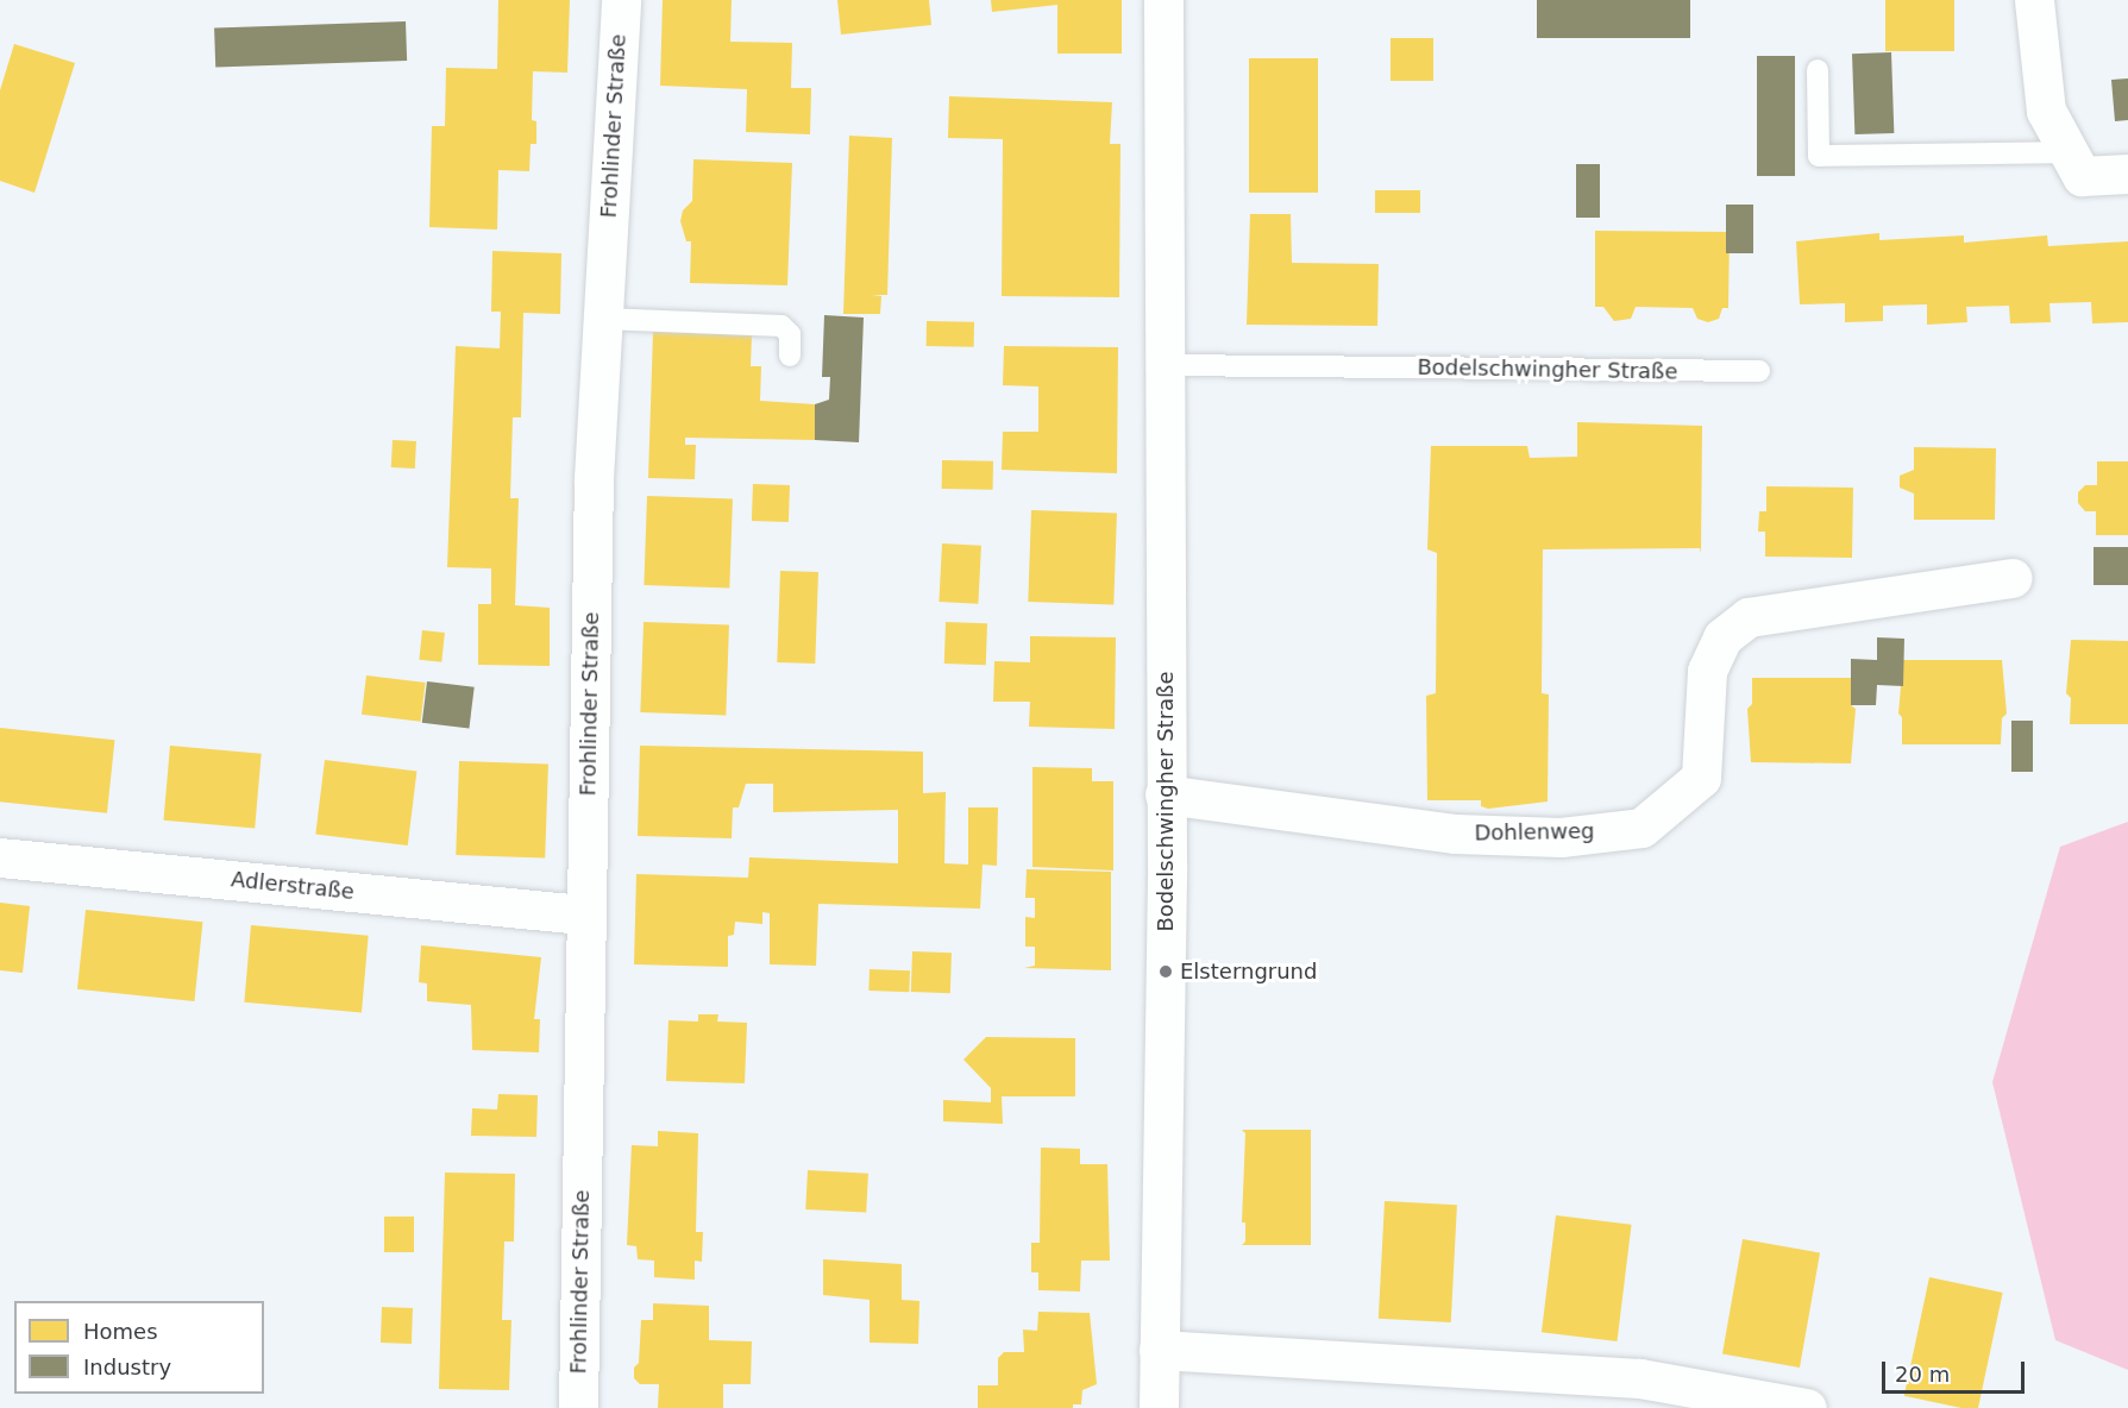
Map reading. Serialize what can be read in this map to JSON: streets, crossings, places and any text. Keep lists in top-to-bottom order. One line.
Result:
{"streets":{"street":["Frohlinder Straße","Bodelschwingher Straße","Dohlenweg","Adlerstraße"]},"crossings":[["Frohlinder Straße","Adlerstraße"],["Bodelschwingher Straße","Dohlenweg"]],"places":["Elsterngrund"],"legend":["Homes","Industry"],"scale_bar":"20 m"}
